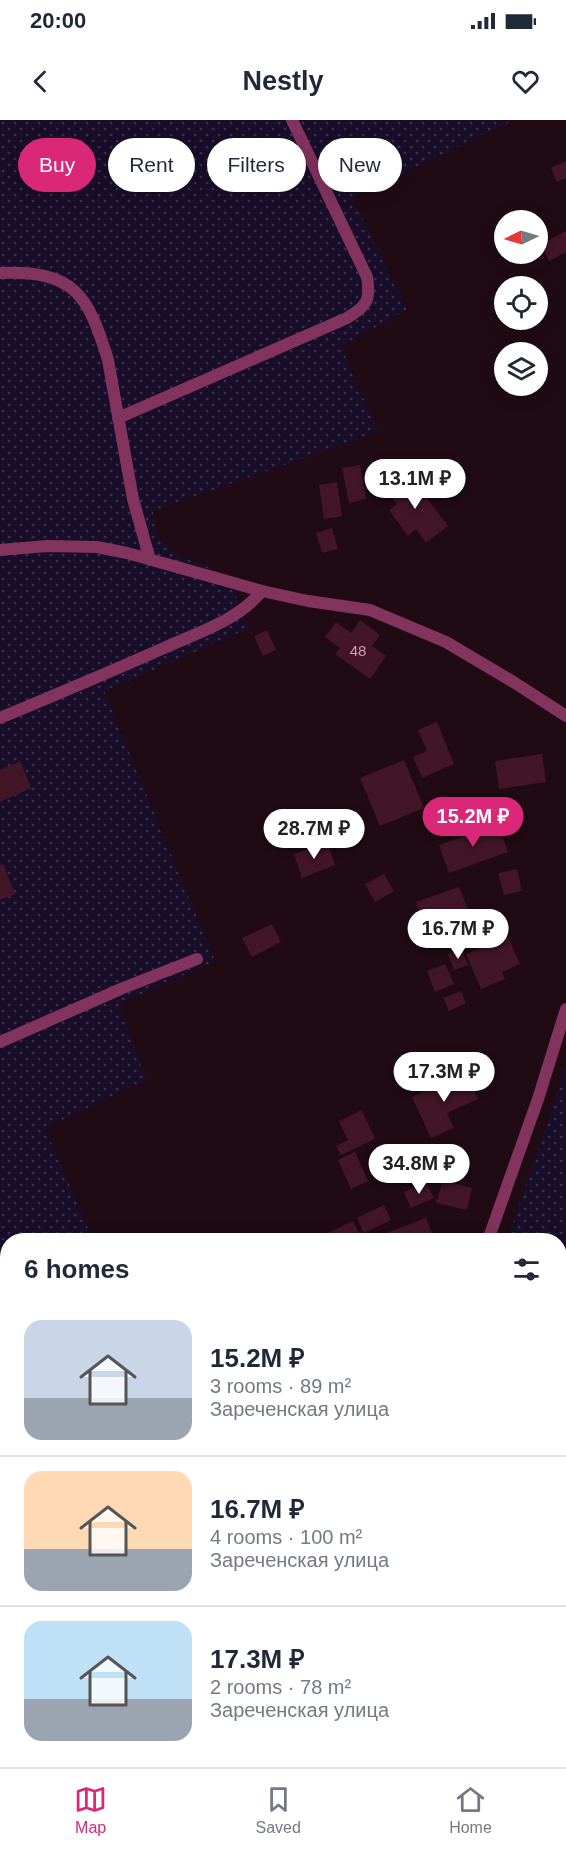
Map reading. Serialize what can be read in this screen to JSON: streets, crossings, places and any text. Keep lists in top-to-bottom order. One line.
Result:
{"house_numbers":["48"],"north":"left","page":{"status":"20:00","header":"Nestly","chip":["Buy","Rent","Filters","New"],"price":["13.1M ₽","15.2M ₽","28.7M ₽","16.7M ₽","17.3M ₽","34.8M ₽"],"heading":"6 homes","list":[{"name":"15.2M ₽","note":"3 rooms · 89 m² · Зареченская улица"},{"name":"16.7M ₽","note":"4 rooms · 100 m² · Зареченская улица"},{"name":"17.3M ₽","note":"2 rooms · 78 m² · Зареченская улица"}],"tabs":["Map","Saved","Home"]}}
